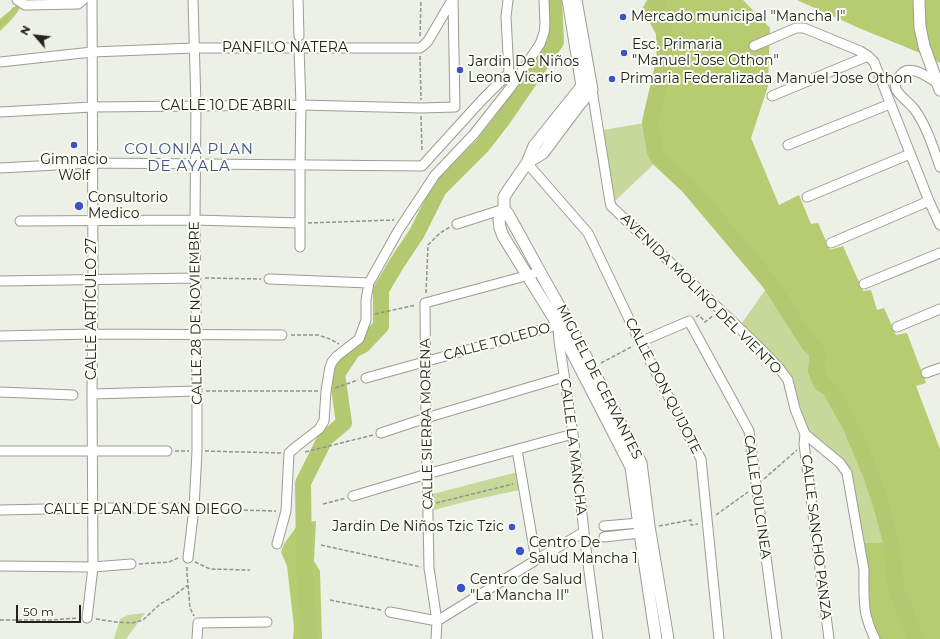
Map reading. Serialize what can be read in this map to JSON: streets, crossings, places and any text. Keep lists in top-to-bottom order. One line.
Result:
{"streets":{"main road":["AVENIDA MOLINO DEL VIENTO","MIGUEL DE CERVANTES"],"street":["PANFILO NATERA","CALLE 10 DE ABRIL","CALLE ARTÍCULO 27","CALLE 28 DE NOVIEMBRE","CALLE TOLEDO","CALLE DON QUIJOTE","CALLE SIERRA MORENA","CALLE LA MANCHA","CALLE DULCINEA","CALLE PLAN DE SAN DIEGO","CALLE SANCHO PANZA"]},"crossings":[["PANFILO NATERA","CALLE ARTÍCULO 27"],["PANFILO NATERA","CALLE 28 DE NOVIEMBRE"],["CALLE 10 DE ABRIL","CALLE ARTÍCULO 27"],["CALLE 10 DE ABRIL","CALLE 28 DE NOVIEMBRE"],["AVENIDA MOLINO DEL VIENTO","CALLE SANCHO PANZA"],["CALLE ARTÍCULO 27","CALLE PLAN DE SAN DIEGO"],["CALLE 28 DE NOVIEMBRE","CALLE PLAN DE SAN DIEGO"],["CALLE TOLEDO","CALLE SIERRA MORENA"],["CALLE TOLEDO","CALLE LA MANCHA"]],"districts":["COLONIA PLAN DE AYALA"],"places":["Mercado municipal \"Mancha I\"","Esc. Primaria \"Manuel Jose Othon\"","Jardin De Niños Leona Vicario","Primaria Federalizada Manuel Jose Othon","Gimnacio Wolf","Consultorio Medico","Jardin De Niños Tzic Tzic","Centro De Salud Mancha 1","Centro de Salud \"La Mancha II\""],"scale_bar":"50 m","north":"top left"}
